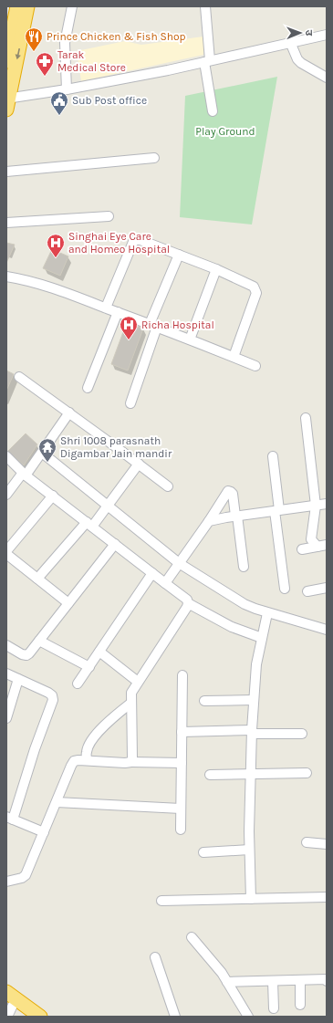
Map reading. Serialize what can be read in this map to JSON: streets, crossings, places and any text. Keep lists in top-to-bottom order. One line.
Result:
{"parks":["Play Ground"],"places":{"restaurant":["Prince Chicken & Fish Shop"],"pharmacy":["Tarak Medical Store"],"public building":["Sub Post office"],"hospital":["Singhai Eye Care and Homeo Hospital","Richa Hospital"],"temple":["Shri 1008 parasnath Digambar Jain mandir"]},"north":"right"}
